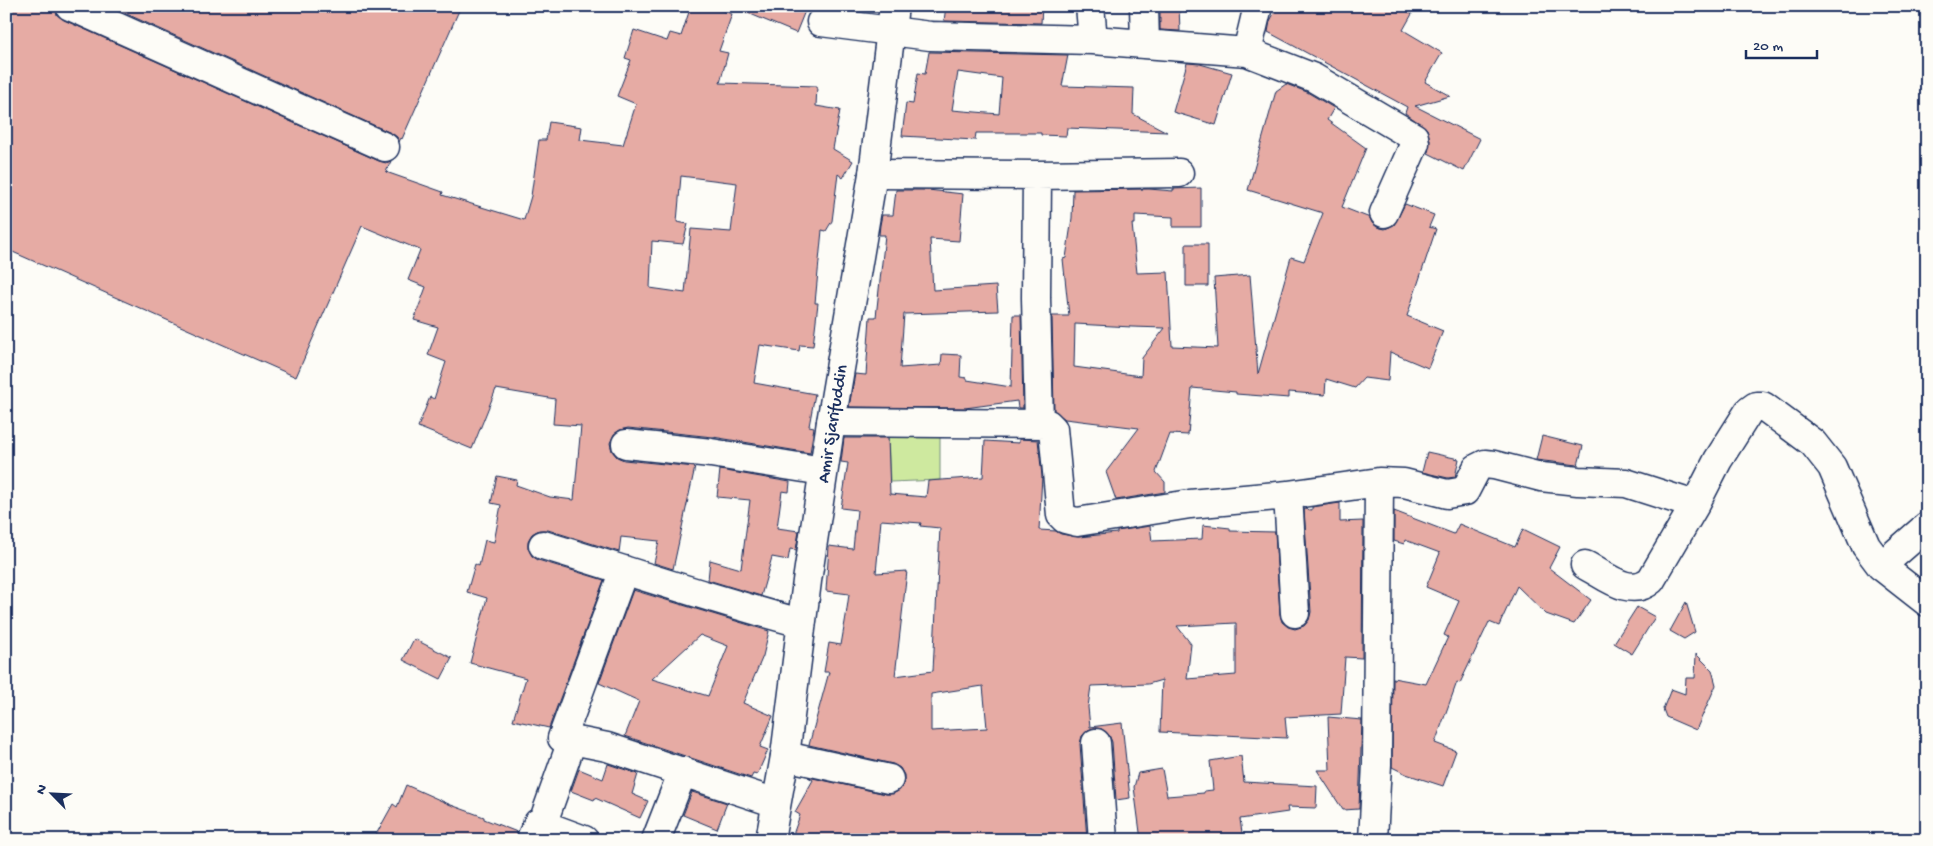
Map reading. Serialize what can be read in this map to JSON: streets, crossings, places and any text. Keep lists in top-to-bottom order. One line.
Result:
{"streets":{"street":["Amir Sjarifuddin"]},"scale_bar":"20 m","north":"top left"}
